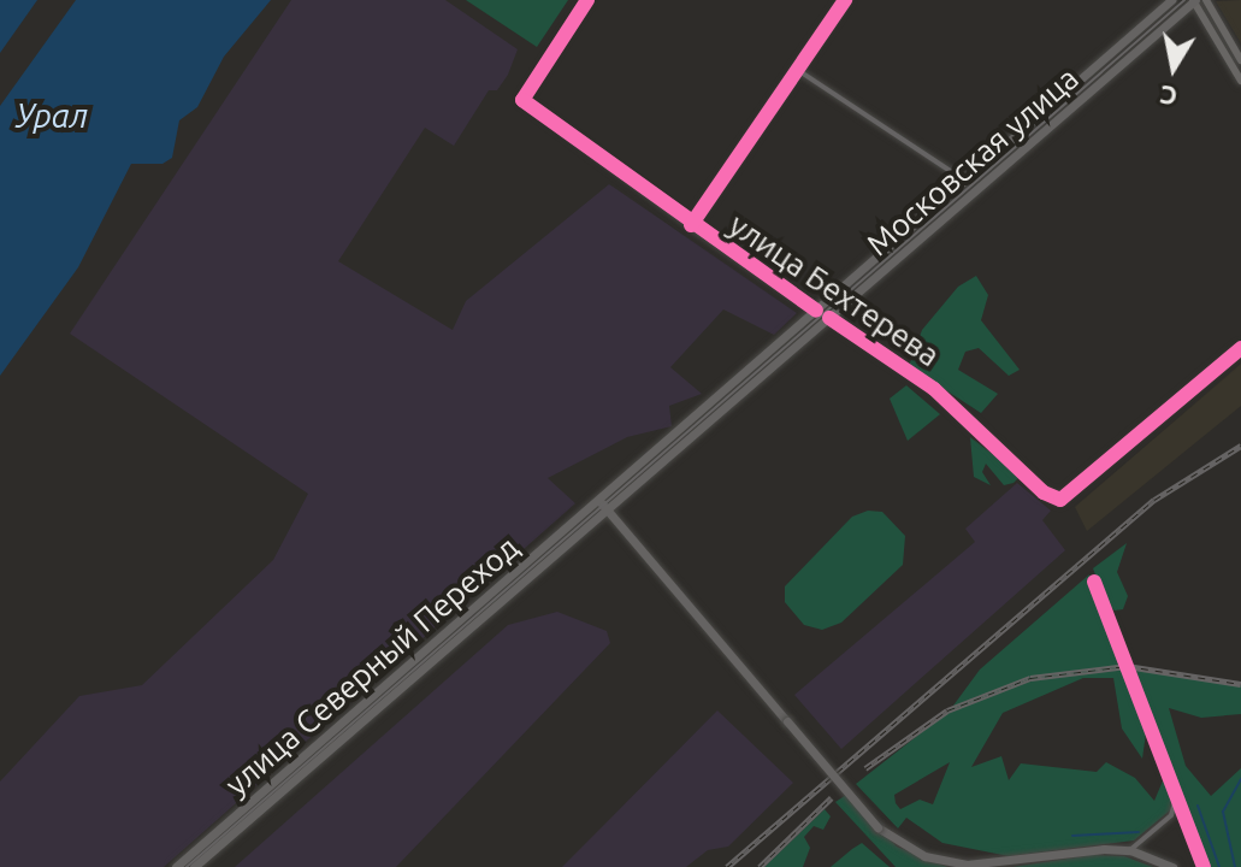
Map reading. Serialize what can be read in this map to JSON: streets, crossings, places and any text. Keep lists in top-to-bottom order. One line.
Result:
{"streets":{"main road":["Московская улица","улица Бехтерева","улица Северный Переход"]},"crossings":[["Московская улица","улица Бехтерева"],["Московская улица","улица Северный Переход"]],"water":["Урал"],"north":"bottom"}
